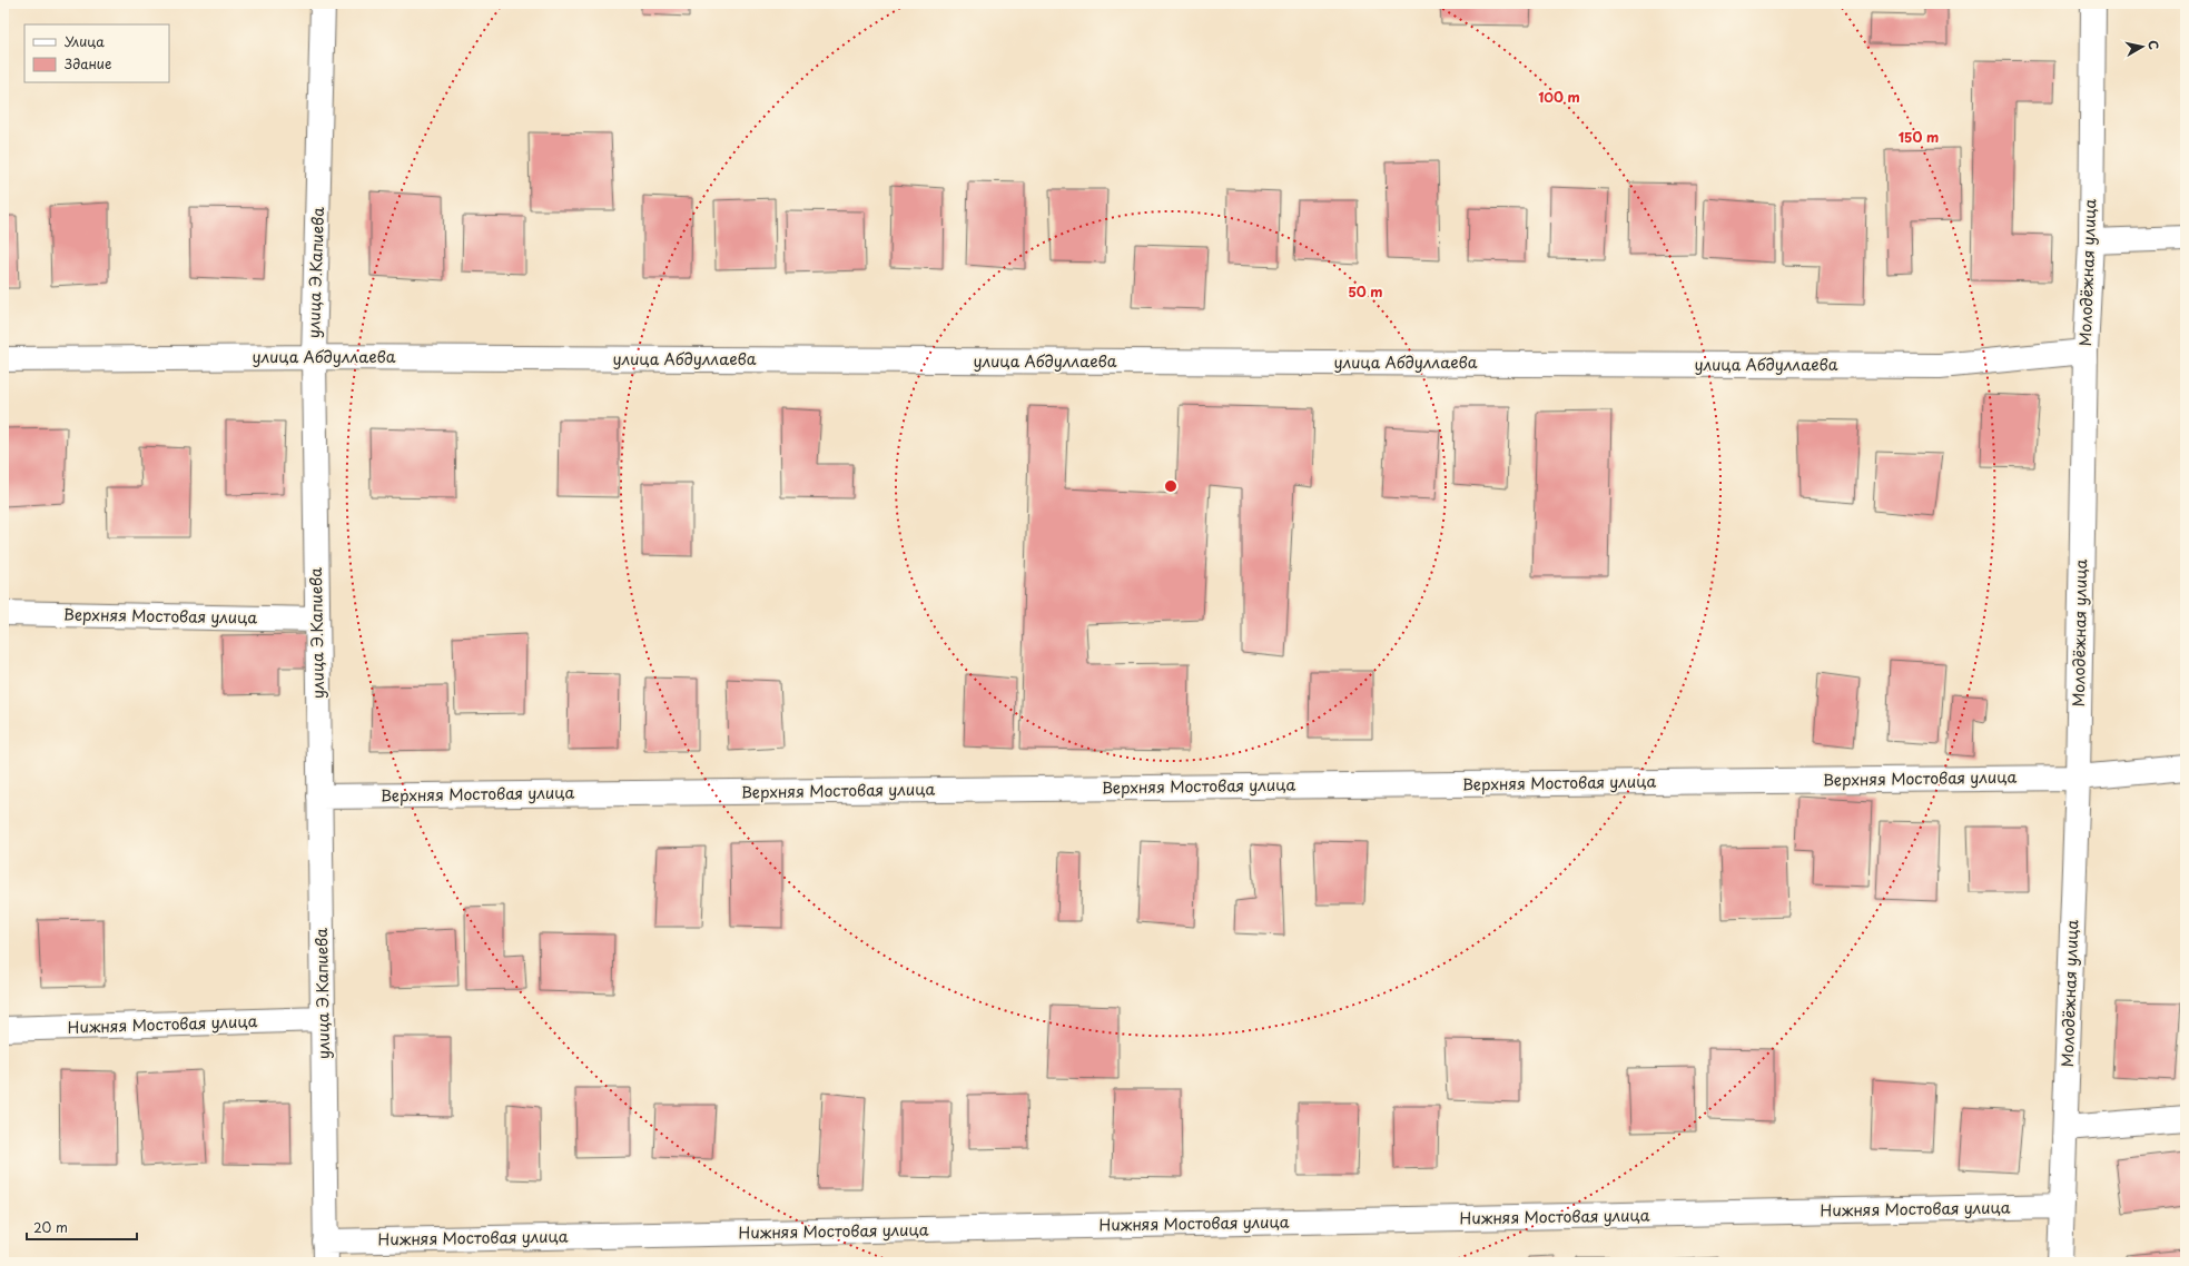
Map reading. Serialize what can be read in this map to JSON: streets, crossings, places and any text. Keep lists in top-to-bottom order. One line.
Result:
{"streets":{"street":["улица Э.Капиева","Молодёжная улица","улица Абдуллаева","Верхняя Мостовая улица","Нижняя Мостовая улица"]},"crossings":[["улица Э.Капиева","улица Абдуллаева"],["улица Э.Капиева","Верхняя Мостовая улица"],["улица Э.Капиева","Нижняя Мостовая улица"],["Молодёжная улица","улица Абдуллаева"],["Молодёжная улица","Верхняя Мостовая улица"],["Молодёжная улица","Нижняя Мостовая улица"]],"legend":["Улица","Здание"],"scale_bar":"20 m","north":"right","rings":["100 m","150 m","50 m"]}
